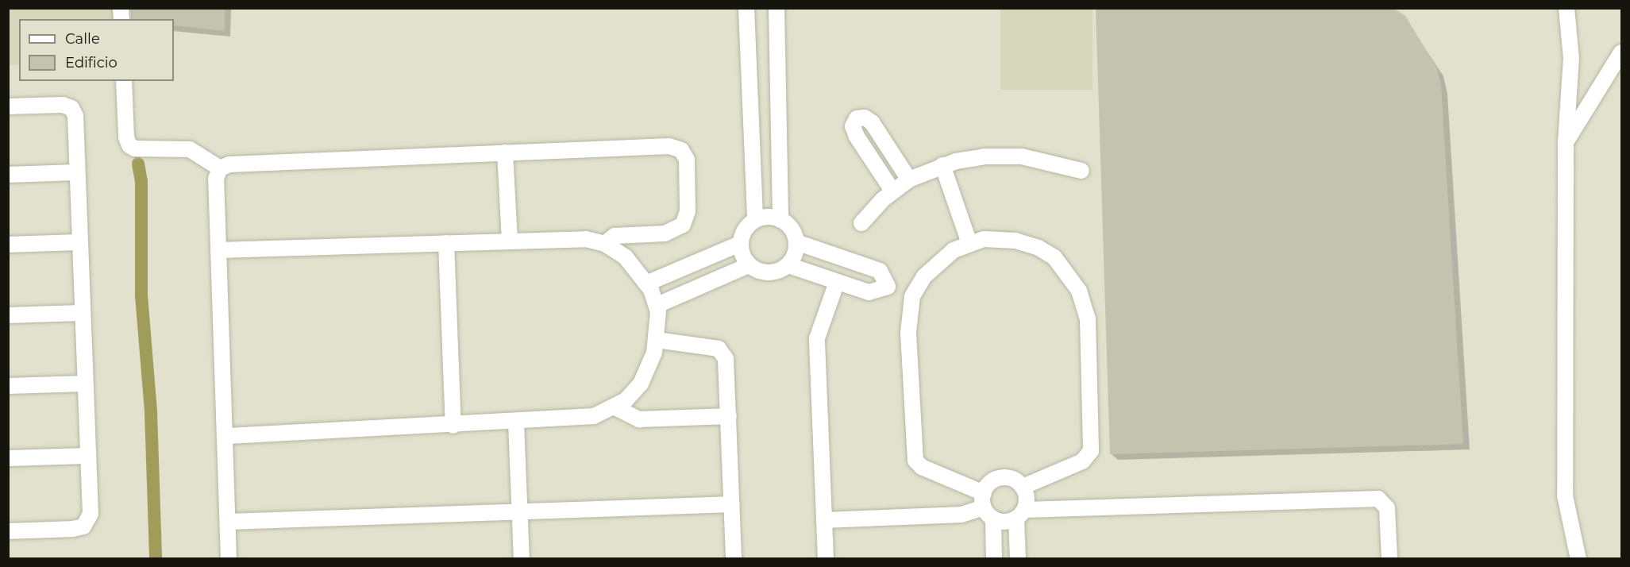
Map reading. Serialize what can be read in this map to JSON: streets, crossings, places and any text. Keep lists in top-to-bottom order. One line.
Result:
{"legend":["Calle","Edificio"]}
